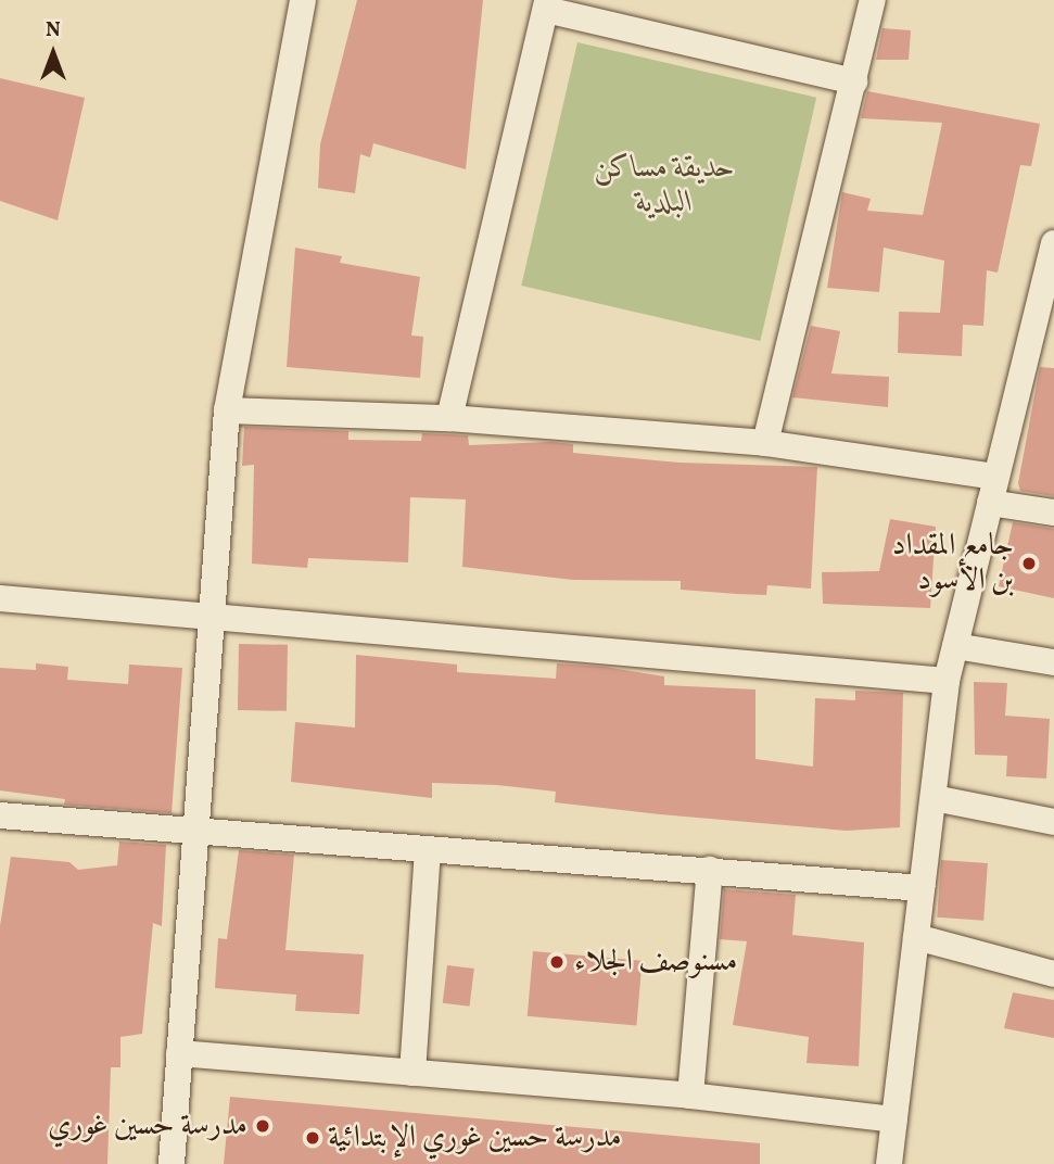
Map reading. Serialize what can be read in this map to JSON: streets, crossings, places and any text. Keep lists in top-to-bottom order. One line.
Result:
{"parks":["حديقة مساكن البلدية"],"places":["جامع المقداد بن الأسود","مسنوصف الجلاء","مدرسة حسين غوري","مدرسة حسين غوري الإبتدائية"],"north":"top"}
